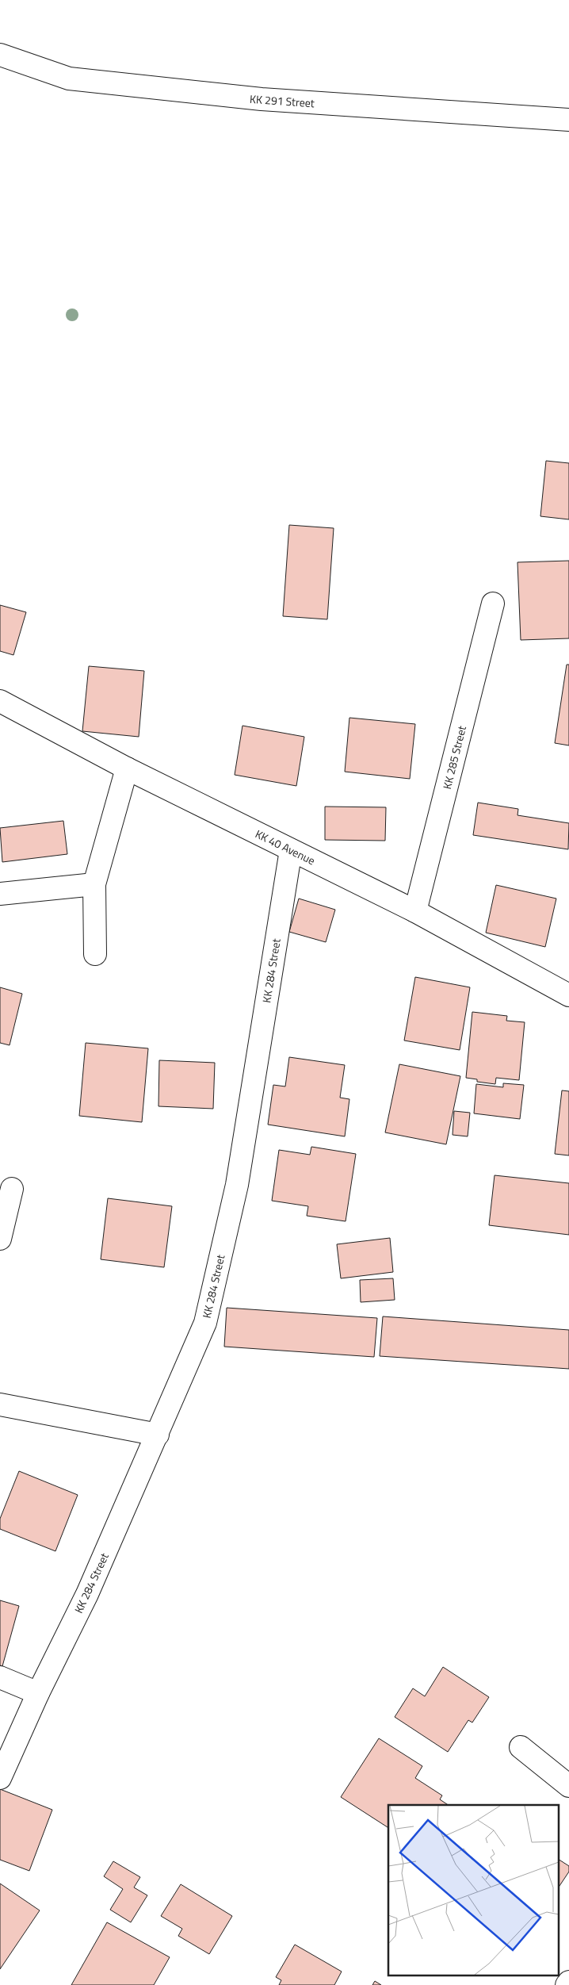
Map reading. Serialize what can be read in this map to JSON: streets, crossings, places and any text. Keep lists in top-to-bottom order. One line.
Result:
{"streets":{"street":["KK 291 Street","KK 285 Street","KK 40 Avenue","KK 284 Street"]},"crossings":[["KK 285 Street","KK 40 Avenue"],["KK 40 Avenue","KK 284 Street"]]}
